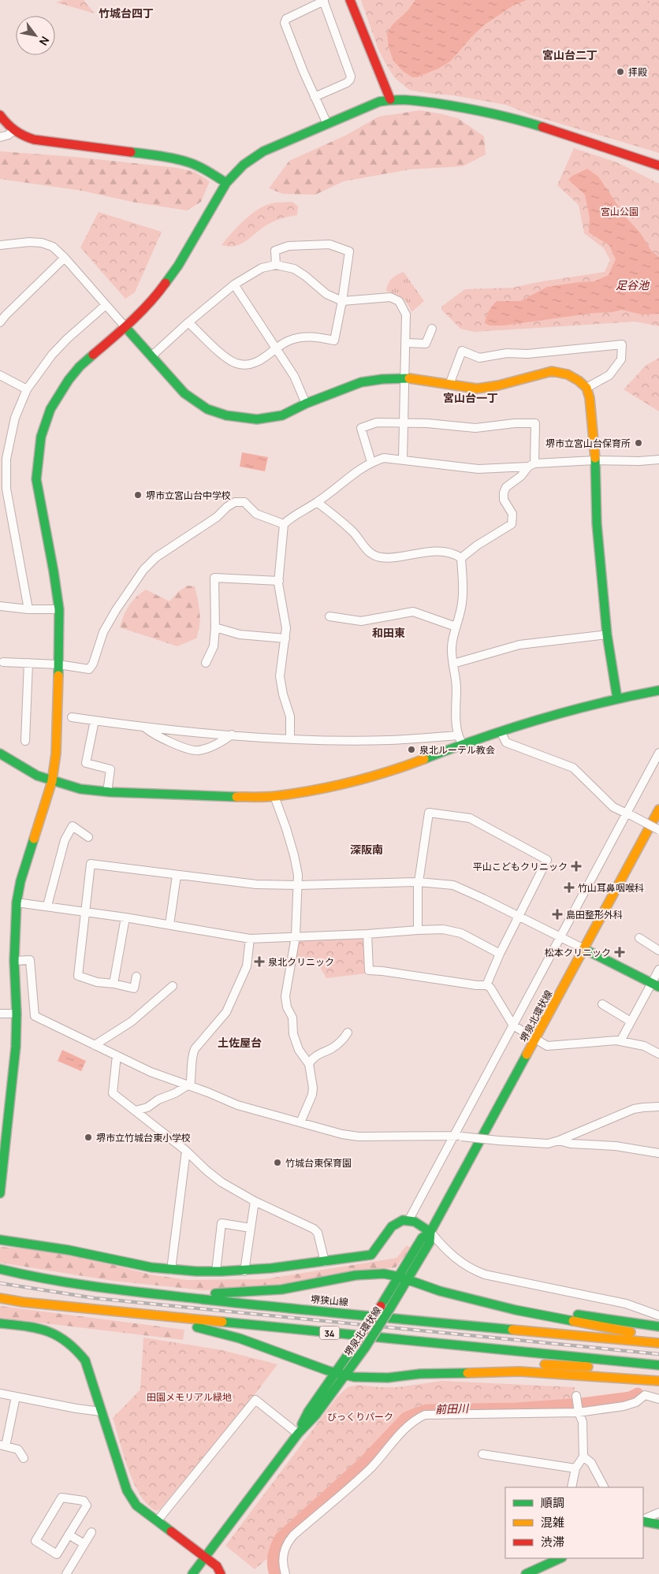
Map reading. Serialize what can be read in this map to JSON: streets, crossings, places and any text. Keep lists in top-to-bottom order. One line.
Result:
{"streets":{"street":["堺泉北環状線","堺狭山線","34"]},"districts":["竹城台四丁","宮山台二丁","宮山台一丁","和田東","深阪南","土佐屋台"],"water":["足谷池","前田川"],"parks":["宮山公園","田園メモリアル緑地","びっくりパーク"],"places":{"other":["拝殿","堺市立宮山台保育所","堺市立宮山台中学校","泉北ルーテル教会","堺市立竹城台東小学校","竹城台東保育園"],"health":["平山こどもクリニック","竹山耳鼻咽喉科","島田整形外科","松本クリニック","泉北クリニック"]},"legend":["順調","混雑","渋滞"],"north":"bottom right"}
